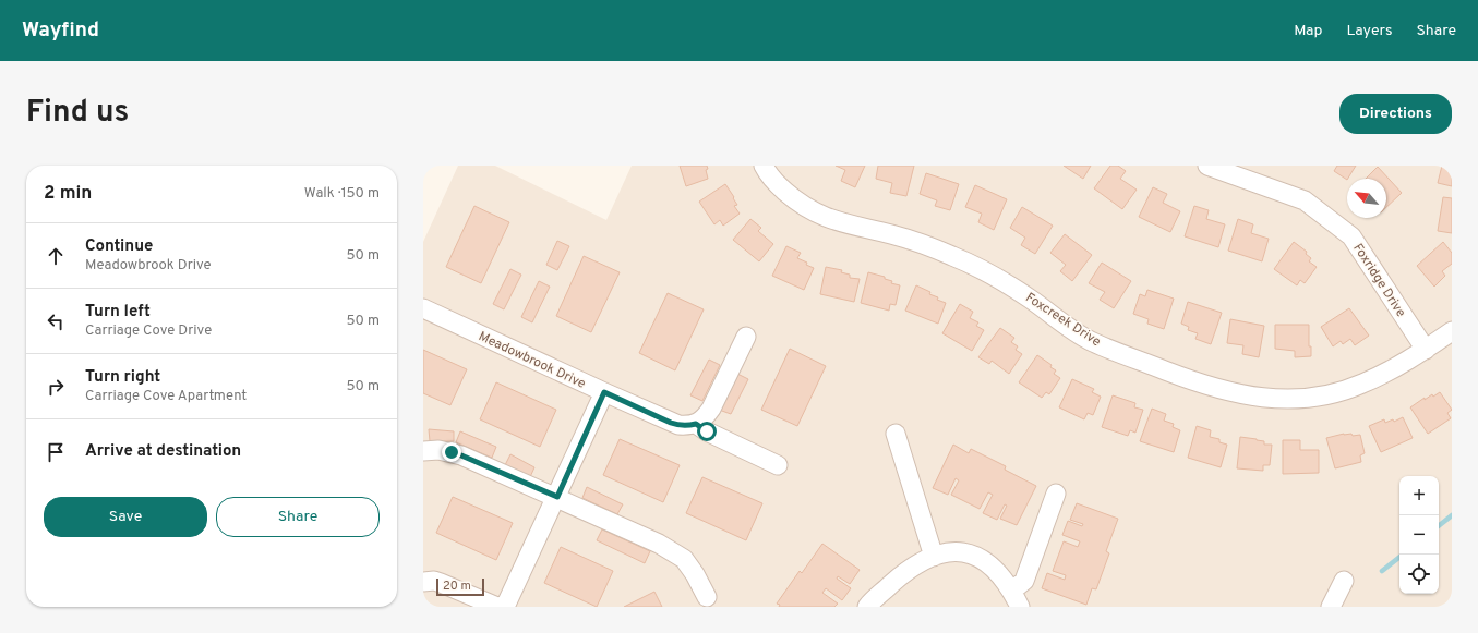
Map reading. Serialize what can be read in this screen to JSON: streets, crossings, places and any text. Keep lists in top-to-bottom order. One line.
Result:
{"streets":{"street":["Foxridge Drive","Foxcreek Drive","Meadowbrook Drive"]},"crossings":[["Foxridge Drive","Foxcreek Drive"]],"scale_bar":"20 m","north":"top left","page":{"header":"Wayfind","nav":["Map","Layers","Share"],"title":"Find us","buttons":["Directions",["Save","Share"]],"heading":["2 min","Walk · 150 m"],"list":[["Continue","Meadowbrook Drive","50 m"],["Turn left","Carriage Cove Drive","50 m"],["Turn right","Carriage Cove Apartment","50 m"],"Arrive at destination"],"map_buttons":["+","−"],"scale":"20 m"}}
